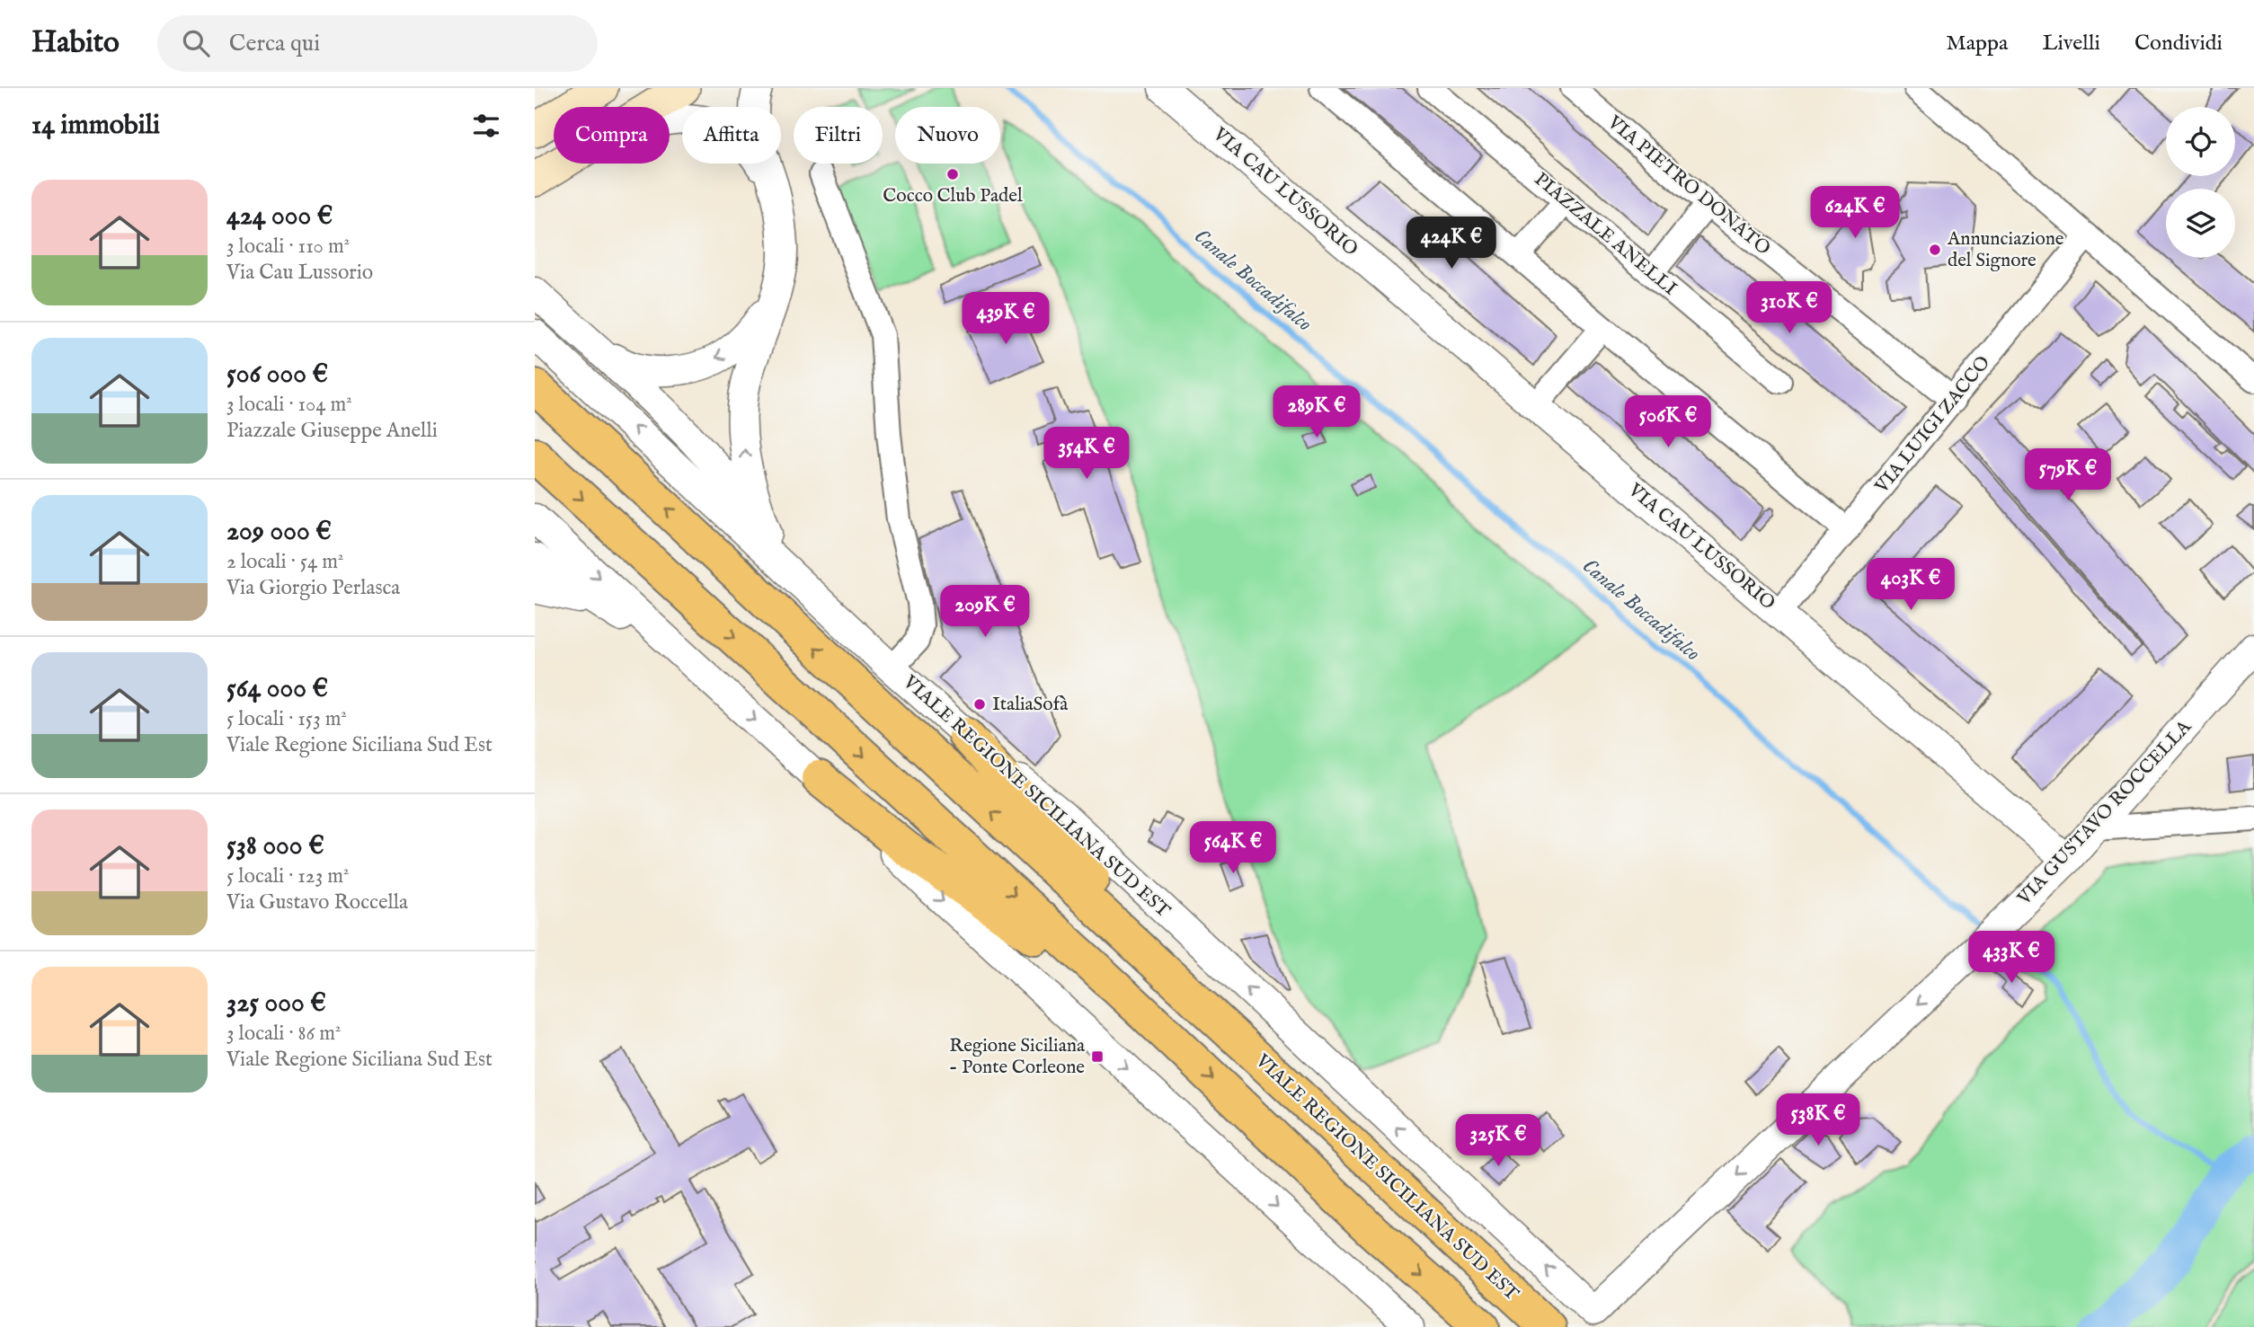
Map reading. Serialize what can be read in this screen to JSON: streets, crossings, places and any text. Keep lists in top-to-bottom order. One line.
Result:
{"streets":{"main road":["VIALE REGIONE SICILIANA SUD EST"],"street":["VIA PIETRO DONATO","VIA CAU LUSSORIO","PIAZZALE ANELLI","VIA LUIGI ZACCO","VIA GUSTAVO ROCCELLA"]},"crossings":[["VIA PIETRO DONATO","VIA LUIGI ZACCO"],["VIA CAU LUSSORIO","VIA LUIGI ZACCO"],["VIA CAU LUSSORIO","VIA GUSTAVO ROCCELLA"],["VIALE REGIONE SICILIANA SUD EST","VIA GUSTAVO ROCCELLA"]],"one_way":["VIA GUSTAVO ROCCELLA"],"water":["Canale Boccadifalco"],"places":{"other":["Cocco Club Padel","Annunciazione del Signore","ItaliaSofà"],"transit":["Regione Siciliana - Ponte Corleone"]},"page":{"header":"Habito","search":"Cerca qui","nav":["Mappa","Livelli","Condividi"],"heading":"14 immobili","chip":["Compra","Affitta","Filtri","Nuovo"],"list":[{"name":"424 000 €","note":"3 locali · 110 m² · Via Cau Lussorio"},{"name":"506 000 €","note":"3 locali · 104 m² · Piazzale Giuseppe Anelli"},{"name":"209 000 €","note":"2 locali · 54 m² · Via Giorgio Perlasca"},{"name":"564 000 €","note":"5 locali · 153 m² · Viale Regione Siciliana Sud Est"},{"name":"538 000 €","note":"5 locali · 123 m² · Via Gustavo Roccella"},{"name":"325 000 €","note":"3 locali · 86 m² · Viale Regione Siciliana Sud Est"}],"price":["624K €","424K €","310K €","439K €","289K €","506K €","354K €","579K €","403K €","209K €","564K €","433K €","538K €","325K €"]}}
